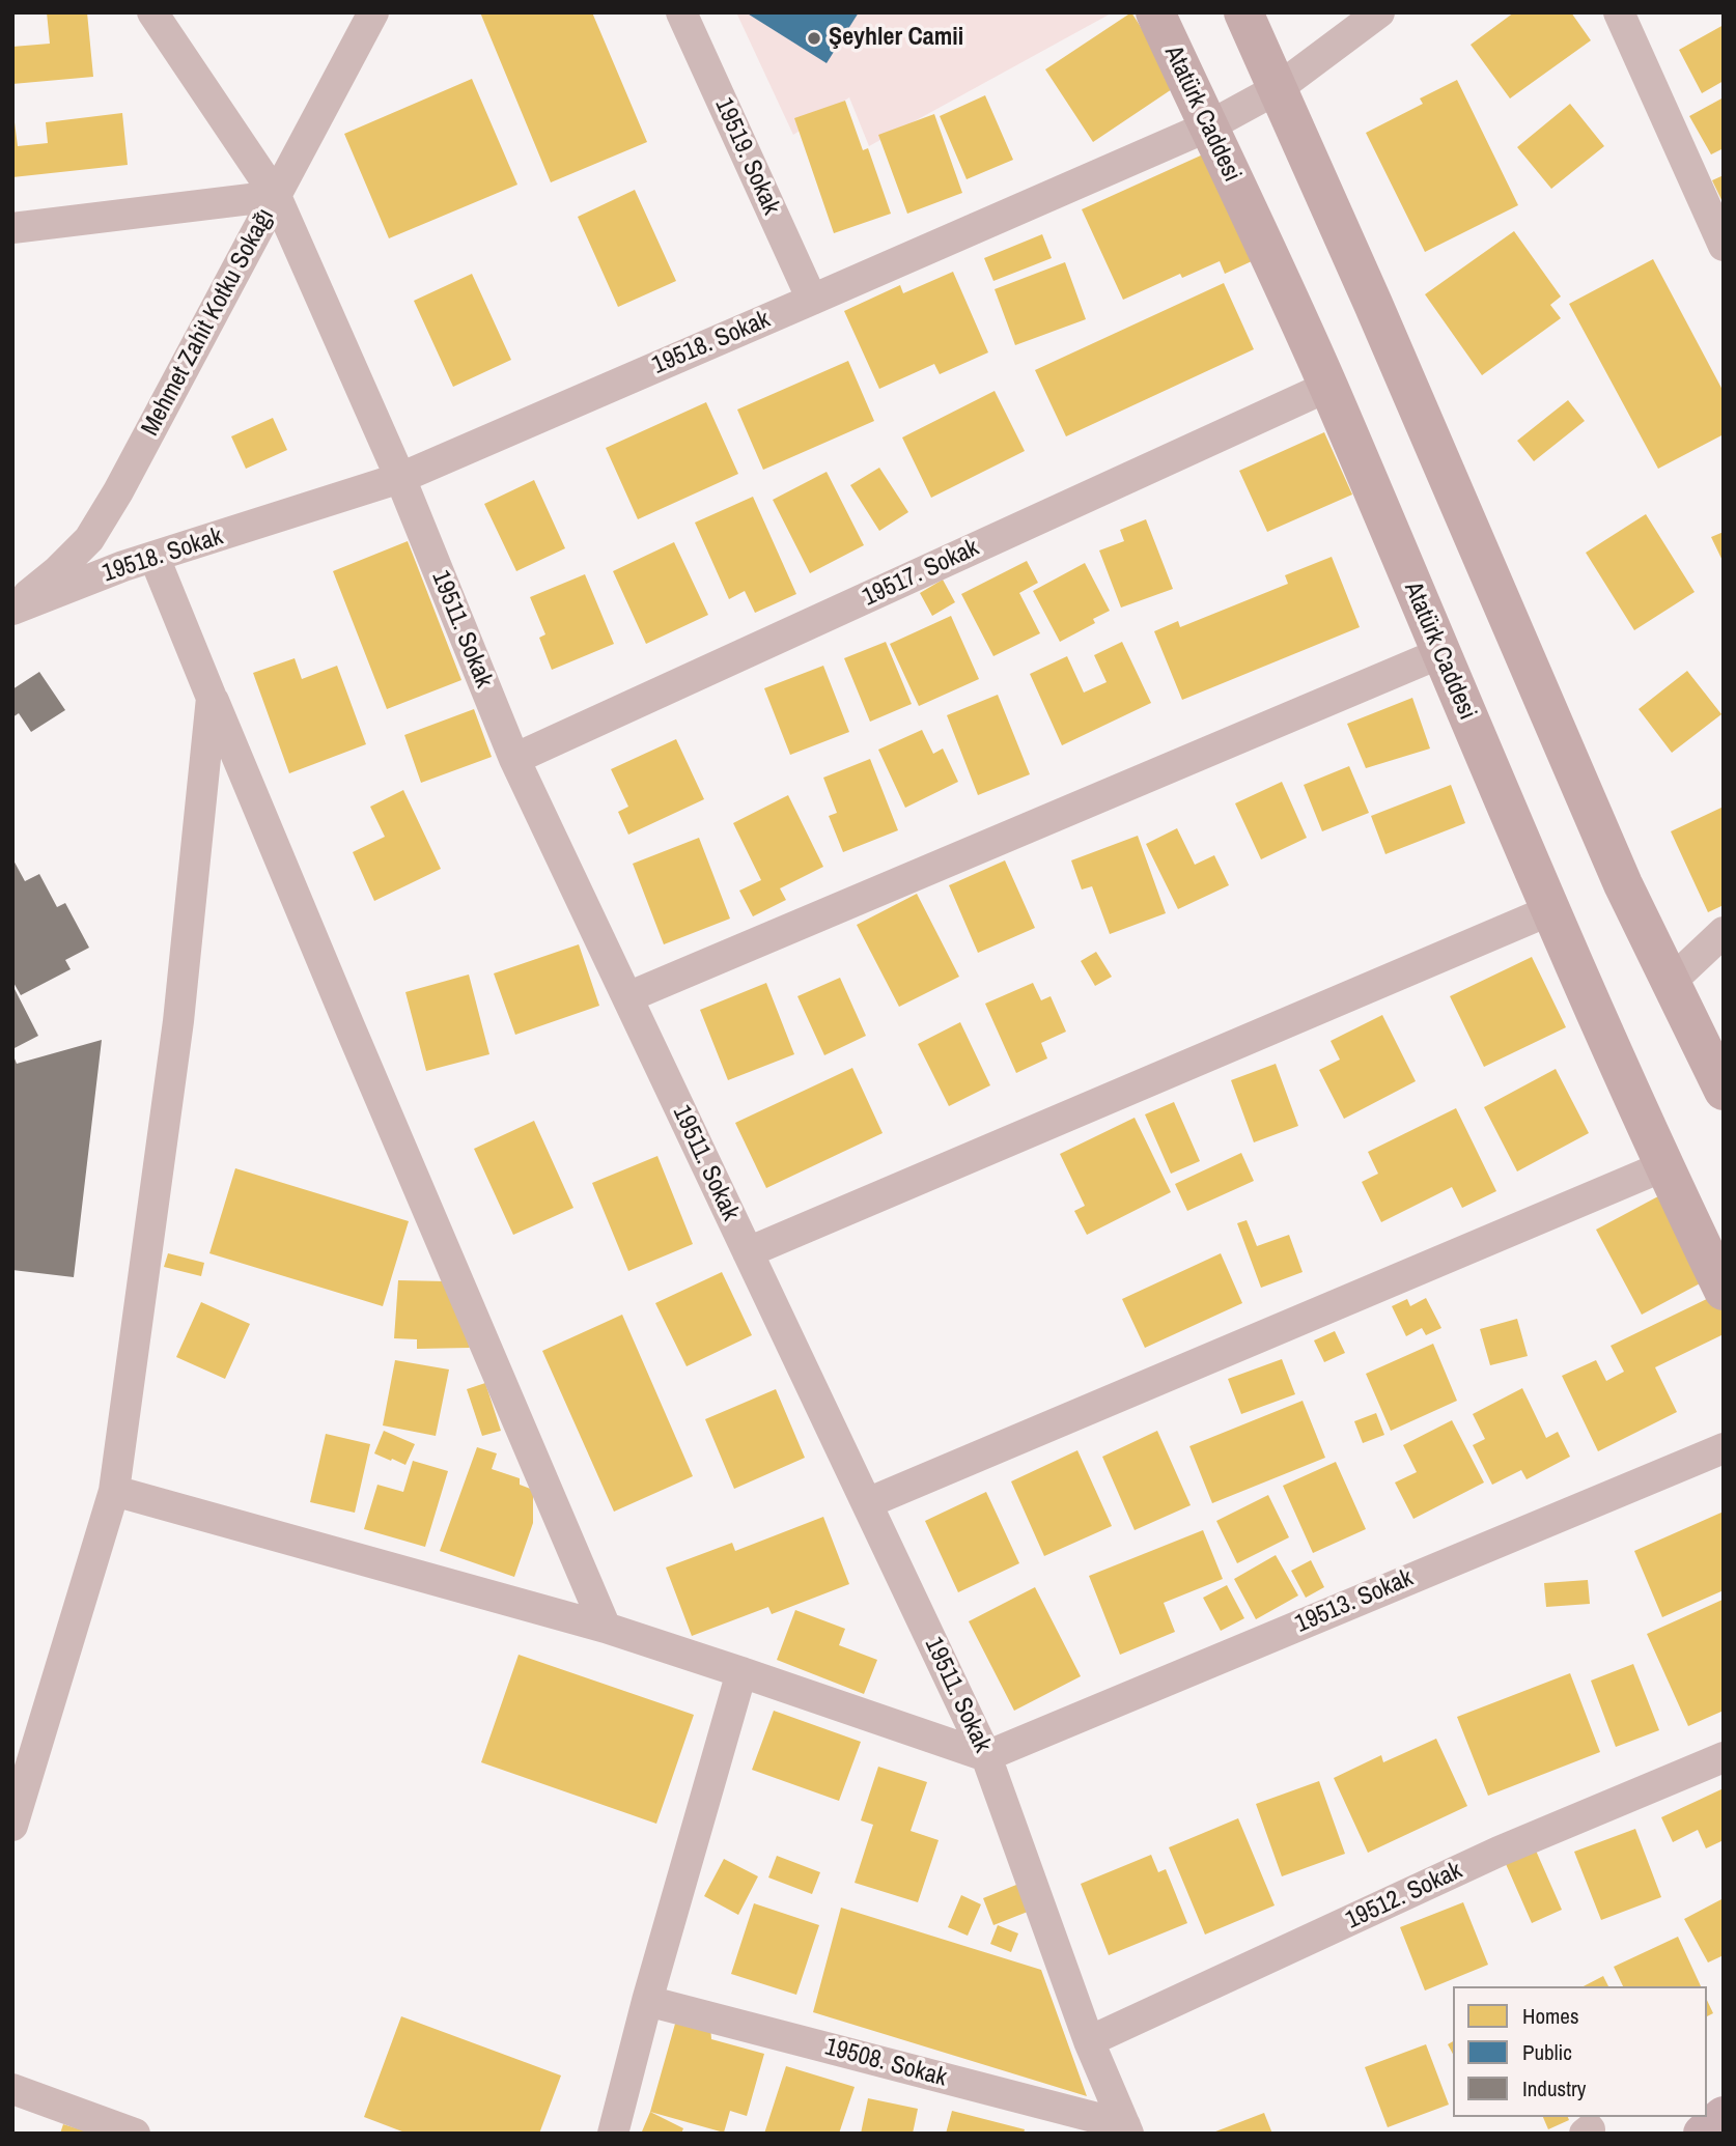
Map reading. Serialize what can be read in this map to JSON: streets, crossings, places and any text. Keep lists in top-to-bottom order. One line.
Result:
{"streets":{"street":["Atatürk Caddesi","19519. Sokak","Mehmet Zahit Kotku Sokağı","19518. Sokak","19517. Sokak","19511. Sokak","19513. Sokak","19512. Sokak","19508. Sokak"]},"crossings":[["Atatürk Caddesi","19518. Sokak"],["Atatürk Caddesi","19517. Sokak"],["19519. Sokak","19518. Sokak"],["Mehmet Zahit Kotku Sokağı","19518. Sokak"],["Mehmet Zahit Kotku Sokağı","19511. Sokak"],["19518. Sokak","19511. Sokak"],["19517. Sokak","19511. Sokak"],["19511. Sokak","19513. Sokak"],["19511. Sokak","19512. Sokak"],["19511. Sokak","19508. Sokak"]],"places":["Şeyhler Camii"],"legend":["Homes","Public","Industry"]}
